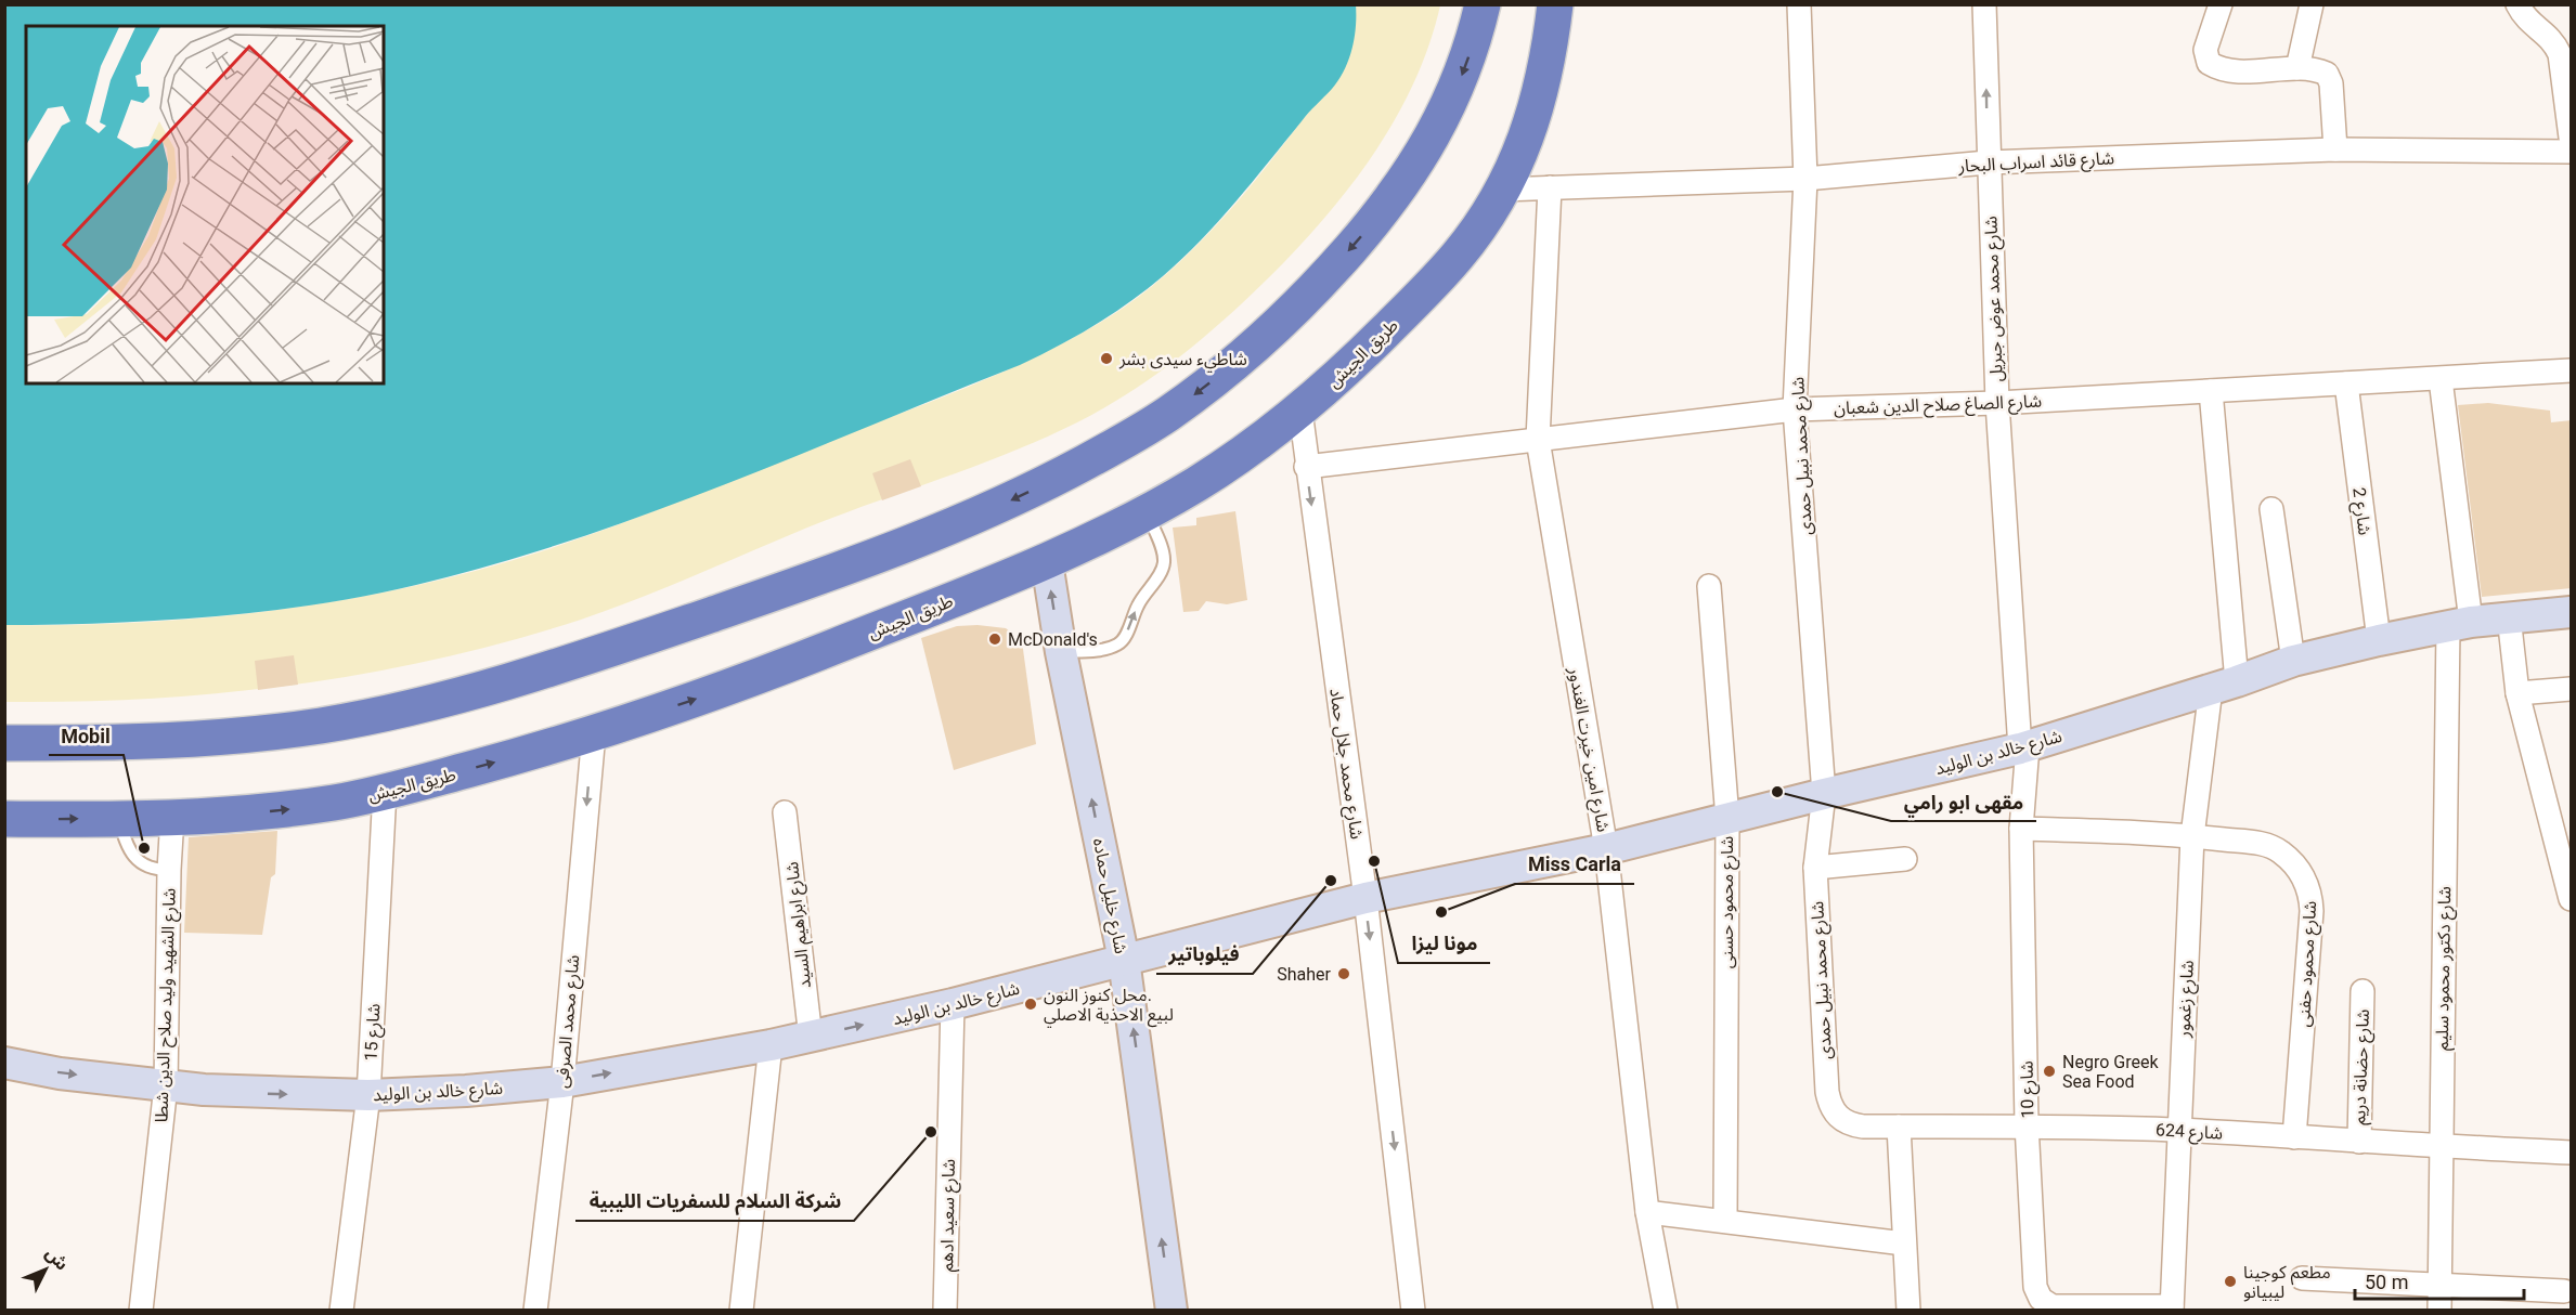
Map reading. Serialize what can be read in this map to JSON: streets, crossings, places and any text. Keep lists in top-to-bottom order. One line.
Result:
{"streets":{"highway":["طريق الجيش"],"street":["شارع قائد اسراب البحار","شارع محمد عوض جبريل","شارع الصاغ صلاح الدين شعبان","شارع محمد نبيل حمدى","شارع 2","شارع امين خيرت الغندور","شارع خالد بن الوليد","شارع محمد جلال حماد","شارع خليل حماده","شارع محمود حسنى","شارع ابراهيم السيد","شارع محمود حفنى","شارع دكتور محمود سليم","شارع زغمور","شارع الشهيد وليد صلاح الدين شطا","شارع محمد الصرفى","شارع 15","شارع حضانة دريم","شارع 10","شارع 624","شارع سعيد ادهم"]},"crossings":[["شارع قائد اسراب البحار","شارع محمد عوض جبريل"],["شارع قائد اسراب البحار","طريق الجيش"],["شارع قائد اسراب البحار","شارع محمد نبيل حمدى"],["شارع قائد اسراب البحار","شارع امين خيرت الغندور"],["شارع محمد عوض جبريل","شارع الصاغ صلاح الدين شعبان"],["شارع محمد عوض جبريل","شارع خالد بن الوليد"],["شارع محمد عوض جبريل","شارع 10"],["طريق الجيش","شارع محمد جلال حماد"],["طريق الجيش","شارع خليل حماده"],["طريق الجيش","شارع الشهيد وليد صلاح الدين شطا"],["طريق الجيش","شارع محمد الصرفى"],["طريق الجيش","شارع 15"],["شارع الصاغ صلاح الدين شعبان","شارع محمد نبيل حمدى"],["شارع الصاغ صلاح الدين شعبان","شارع 2"],["شارع الصاغ صلاح الدين شعبان","شارع امين خيرت الغندور"],["شارع الصاغ صلاح الدين شعبان","شارع محمد جلال حماد"],["شارع الصاغ صلاح الدين شعبان","شارع دكتور محمود سليم"],["شارع الصاغ صلاح الدين شعبان","شارع زغمور"],["شارع محمد نبيل حمدى","شارع خالد بن الوليد"],["شارع محمد نبيل حمدى","شارع 624"],["شارع 2","شارع خالد بن الوليد"],["شارع امين خيرت الغندور","شارع خالد بن الوليد"],["شارع خالد بن الوليد","شارع محمد جلال حماد"],["شارع خالد بن الوليد","شارع خليل حماده"],["شارع خالد بن الوليد","شارع محمود حسنى"],["شارع خالد بن الوليد","شارع ابراهيم السيد"],["شارع خالد بن الوليد","شارع دكتور محمود سليم"],["شارع خالد بن الوليد","شارع زغمور"],["شارع خالد بن الوليد","شارع الشهيد وليد صلاح الدين شطا"],["شارع خالد بن الوليد","شارع محمد الصرفى"],["شارع خالد بن الوليد","شارع 15"],["شارع خالد بن الوليد","شارع 10"],["شارع خالد بن الوليد","شارع سعيد ادهم"],["شارع محمود حفنى","شارع زغمور"],["شارع محمود حفنى","شارع 10"],["شارع محمود حفنى","شارع 624"],["شارع دكتور محمود سليم","شارع 624"],["شارع زغمور","شارع 10"],["شارع زغمور","شارع 624"],["شارع حضانة دريم","شارع 624"],["شارع 10","شارع 624"]],"one_way":["شارع محمد جلال حماد","شارع خليل حماده","شارع محمد الصرفى"],"places":["شاطيء سيدى بشر","McDonald's","مقهى ابو رامي","Mobil","مونا ليزا","فيلوباتير","Miss Carla","Shaher","محل كنوز النون. لبيع الاحذية الاصلي","Negro Greek Sea Food","شركة السلام للسفريات الليبية","مطعم كوجينا ليبيانو"],"scale_bar":"50 m","north":"top right"}
